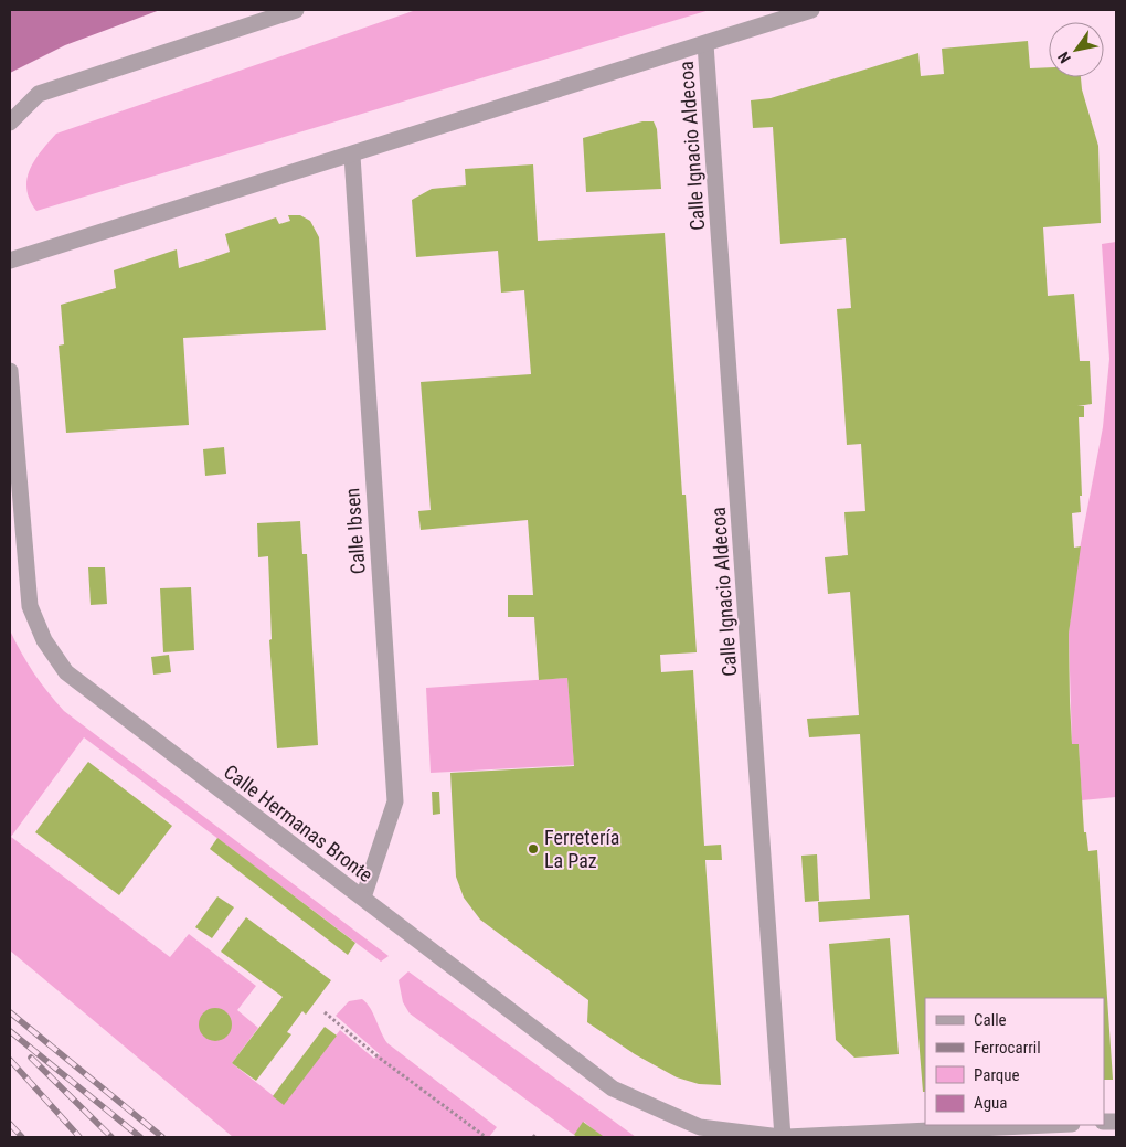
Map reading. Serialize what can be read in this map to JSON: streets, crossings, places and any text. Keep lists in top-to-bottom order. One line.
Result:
{"streets":{"street":["Calle Ignacio Aldecoa","Calle Ibsen","Calle Hermanas Bronte"]},"crossings":[["Calle Ignacio Aldecoa","Calle Hermanas Bronte"],["Calle Ibsen","Calle Hermanas Bronte"]],"places":["Ferretería La Paz"],"legend":["Calle","Ferrocarril","Parque","Agua"],"north":"bottom left"}
